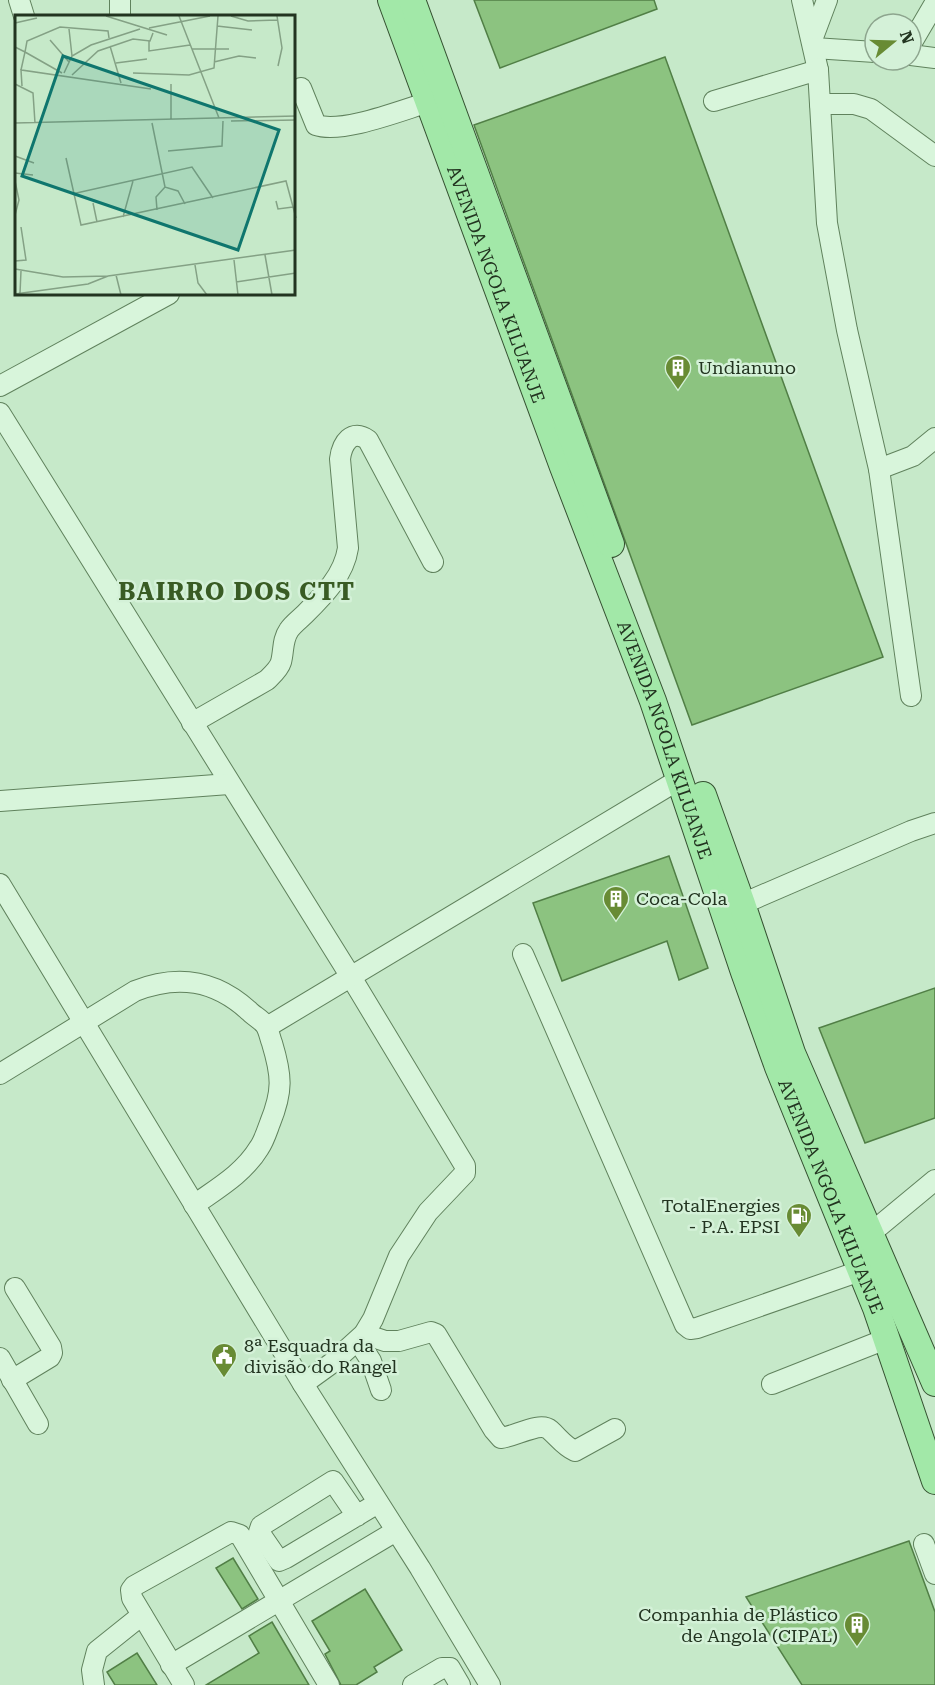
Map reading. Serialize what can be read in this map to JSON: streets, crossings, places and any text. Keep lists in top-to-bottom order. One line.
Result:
{"streets":{"main road":["AVENIDA NGOLA KILUANJE"]},"districts":["BAIRRO DOS CTT"],"places":{"building":["Undianuno","Coca-Cola","Companhia de Plástico de Angola (CIPAL)"],"fuel station":["TotalEnergies - P.A. EPSI"],"public building":["8ª Esquadra da divisão do Rangel"]},"north":"right"}
